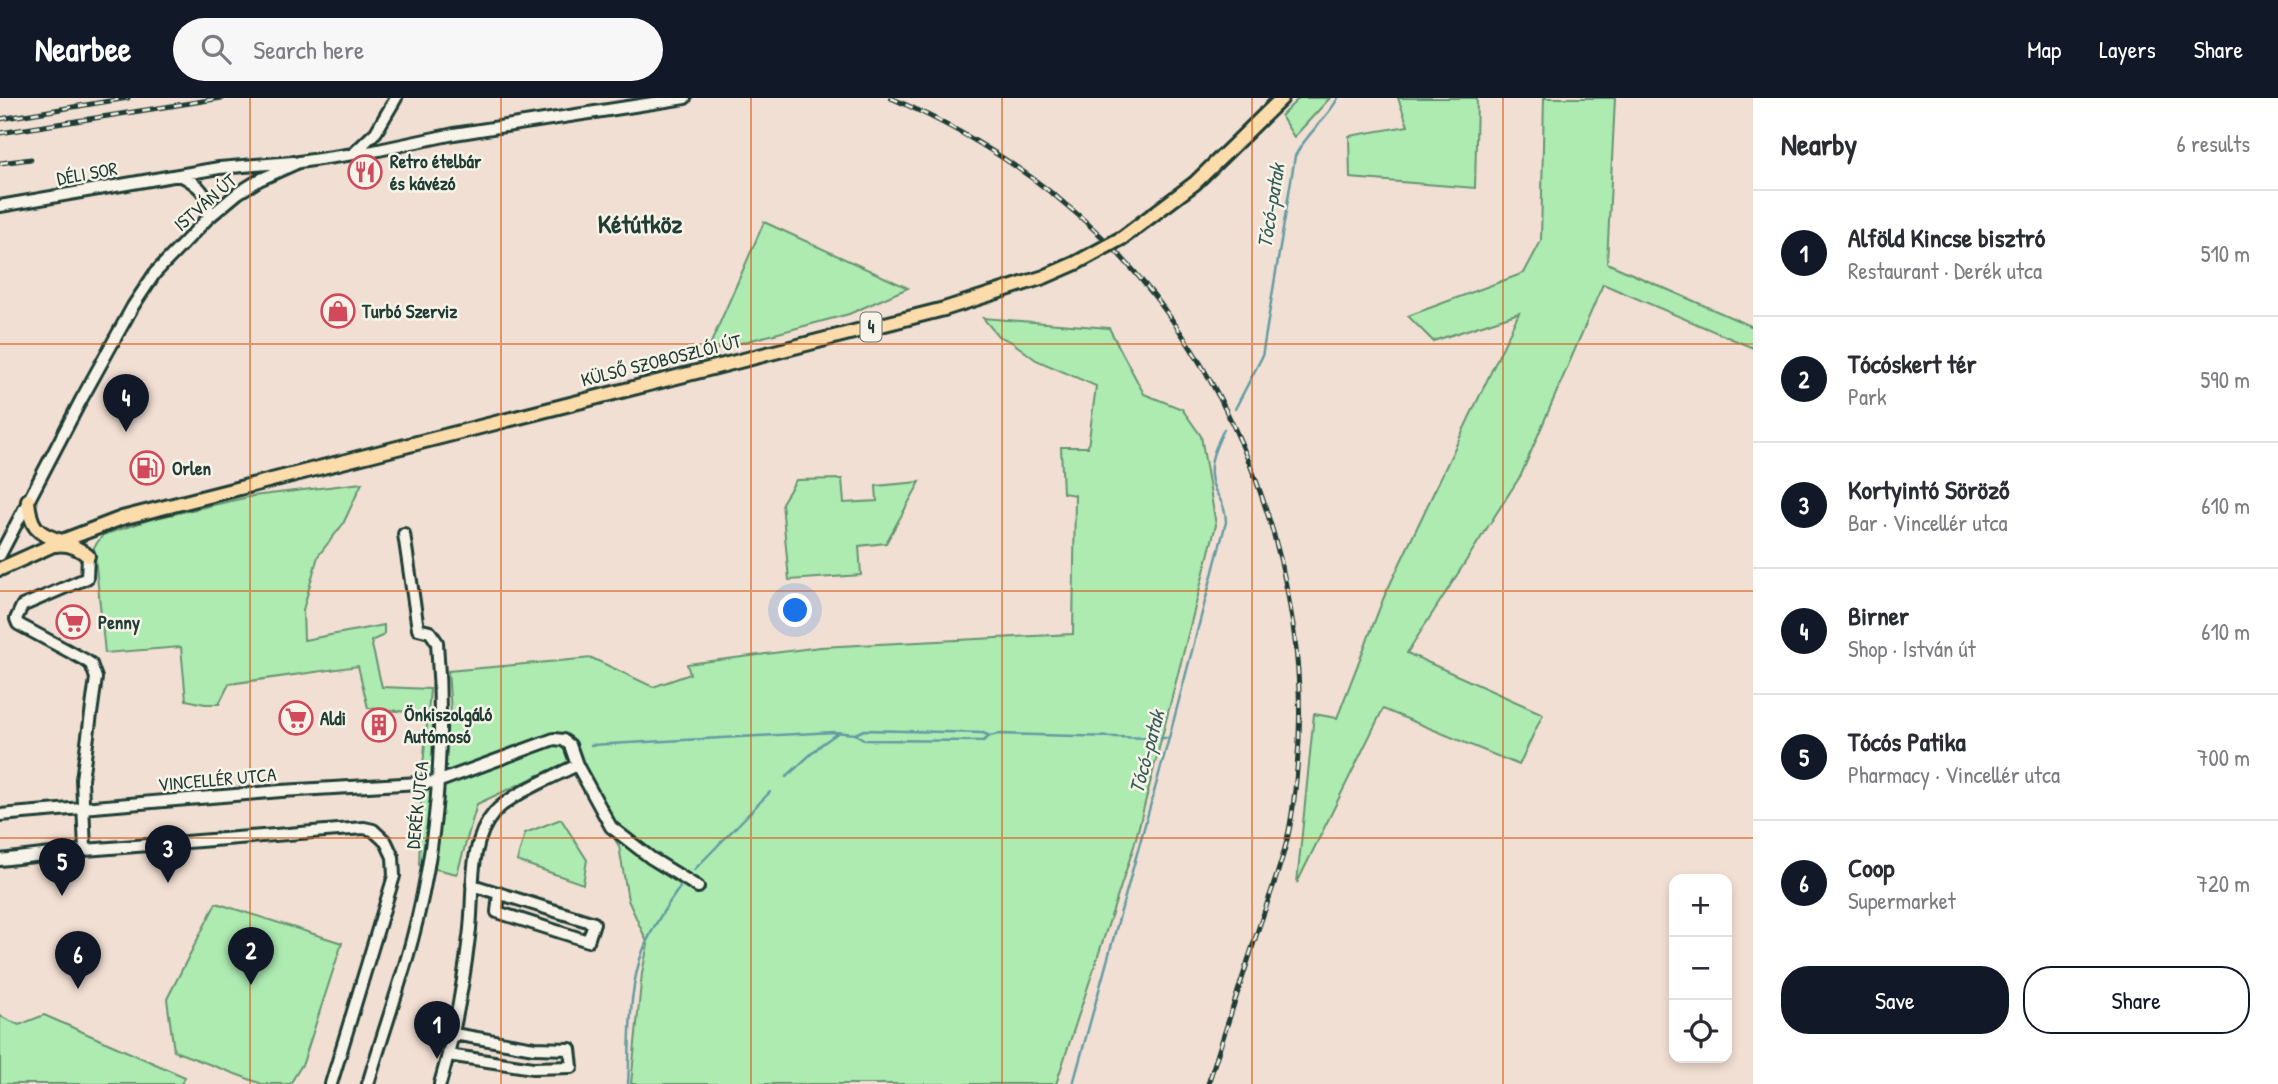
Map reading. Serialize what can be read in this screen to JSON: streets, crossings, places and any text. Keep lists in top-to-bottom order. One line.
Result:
{"streets":{"main road":["4","KÜLSŐ SZOBOSZLÓI ÚT"],"street":["DÉLI SOR","ISTVÁN ÚT","VINCELLÉR UTCA","DERÉK UTCA"]},"crossings":[["DÉLI SOR","ISTVÁN ÚT"],["VINCELLÉR UTCA","DERÉK UTCA"]],"districts":["Kétútköz"],"water":["Tócó-patak"],"places":{"restaurant":["Retro ételbár és kávézó"],"shop":["Turbó Szerviz"],"fuel station":["Orlen"],"supermarket":["Penny","Aldi"],"building":["Önkiszolgáló Autómosó"]},"page":{"header":"Nearbee","search":"Search here","nav":["Map","Layers","Share"],"heading":["Nearby","6 results"],"list":[{"mark":"1","name":"Alföld Kincse bisztró","note":"Restaurant · Derék utca","value":"510 m"},{"mark":"2","name":"Tócóskert tér","note":"Park","value":"590 m"},{"mark":"3","name":"Kortyintó Söröző","note":"Bar · Vincellér utca","value":"610 m"},{"mark":"4","name":"Birner","note":"Shop · István út","value":"610 m"},{"mark":"5","name":"Tócós Patika","note":"Pharmacy · Vincellér utca","value":"700 m"},{"mark":"6","name":"Coop","note":"Supermarket","value":"720 m"}],"pins":["4","3","5","2","6","1"],"map_buttons":["+","−"],"buttons":["Save","Share"]}}
